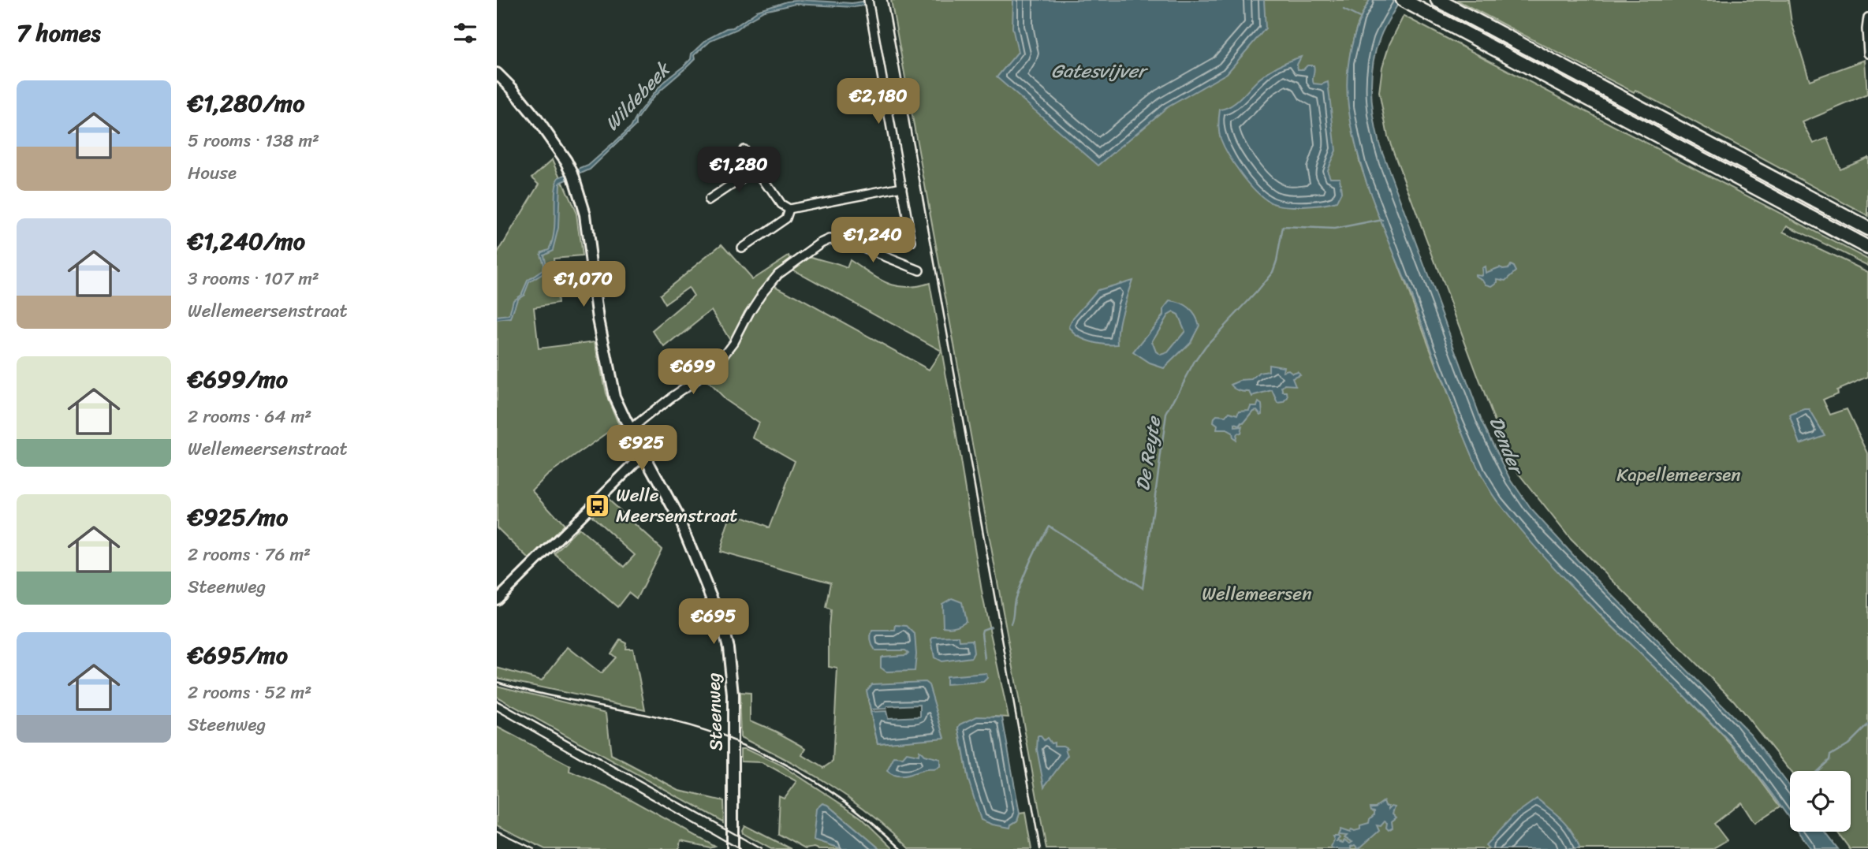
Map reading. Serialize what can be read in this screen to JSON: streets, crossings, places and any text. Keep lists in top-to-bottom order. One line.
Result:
{"streets":{"main road":["Steenweg"]},"water":["Gatesvijver","Wildebeek","Dender","De Reyte"],"parks":["Kapellemeersen","Wellemeersen"],"places":{"bus stop":["Welle Meersemstraat"]},"page":{"heading":"7 homes","list":[{"name":"€1,280/mo","note":"5 rooms · 138 m² · House"},{"name":"€1,240/mo","note":"3 rooms · 107 m² · Wellemeersenstraat"},{"name":"€699/mo","note":"2 rooms · 64 m² · Wellemeersenstraat"},{"name":"€925/mo","note":"2 rooms · 76 m² · Steenweg"},{"name":"€695/mo","note":"2 rooms · 52 m² · Steenweg"}],"price":["€2,180","€1,280","€1,240","€1,070","€699","€925","€695"]}}
